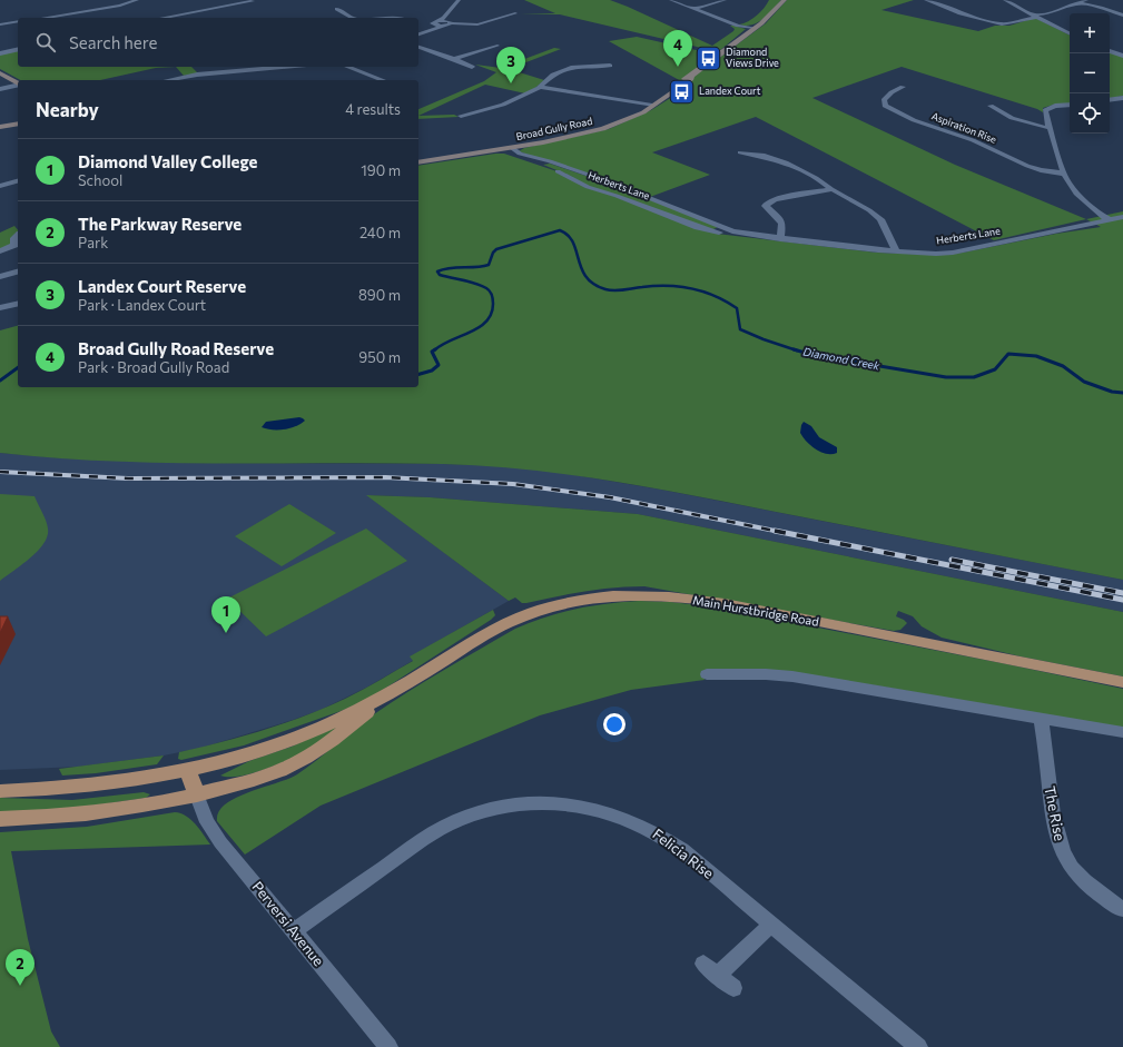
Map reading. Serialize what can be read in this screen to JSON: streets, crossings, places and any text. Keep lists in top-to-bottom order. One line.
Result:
{"streets":{"main road":["Main Hurstbridge Road"],"street":["Aspiration Rise","Broad Gully Road","Herberts Lane","The Rise","Felicia Rise","Perversi Avenue"]},"crossings":[["Broad Gully Road","Herberts Lane"],["Main Hurstbridge Road","Perversi Avenue"],["Felicia Rise","Perversi Avenue"]],"water":["Diamond Creek"],"places":{"bus stop":["Diamond Views Drive","Landex Court"]},"page":{"map_buttons":["+","−"],"search":"Search here","pins":["4","3","1","2"],"heading":["Nearby","4 results"],"list":[{"mark":"1","name":"Diamond Valley College","note":"School","value":"190 m"},{"mark":"2","name":"The Parkway Reserve","note":"Park","value":"240 m"},{"mark":"3","name":"Landex Court Reserve","note":"Park · Landex Court","value":"890 m"},{"mark":"4","name":"Broad Gully Road Reserve","note":"Park · Broad Gully Road","value":"950 m"}]}}
